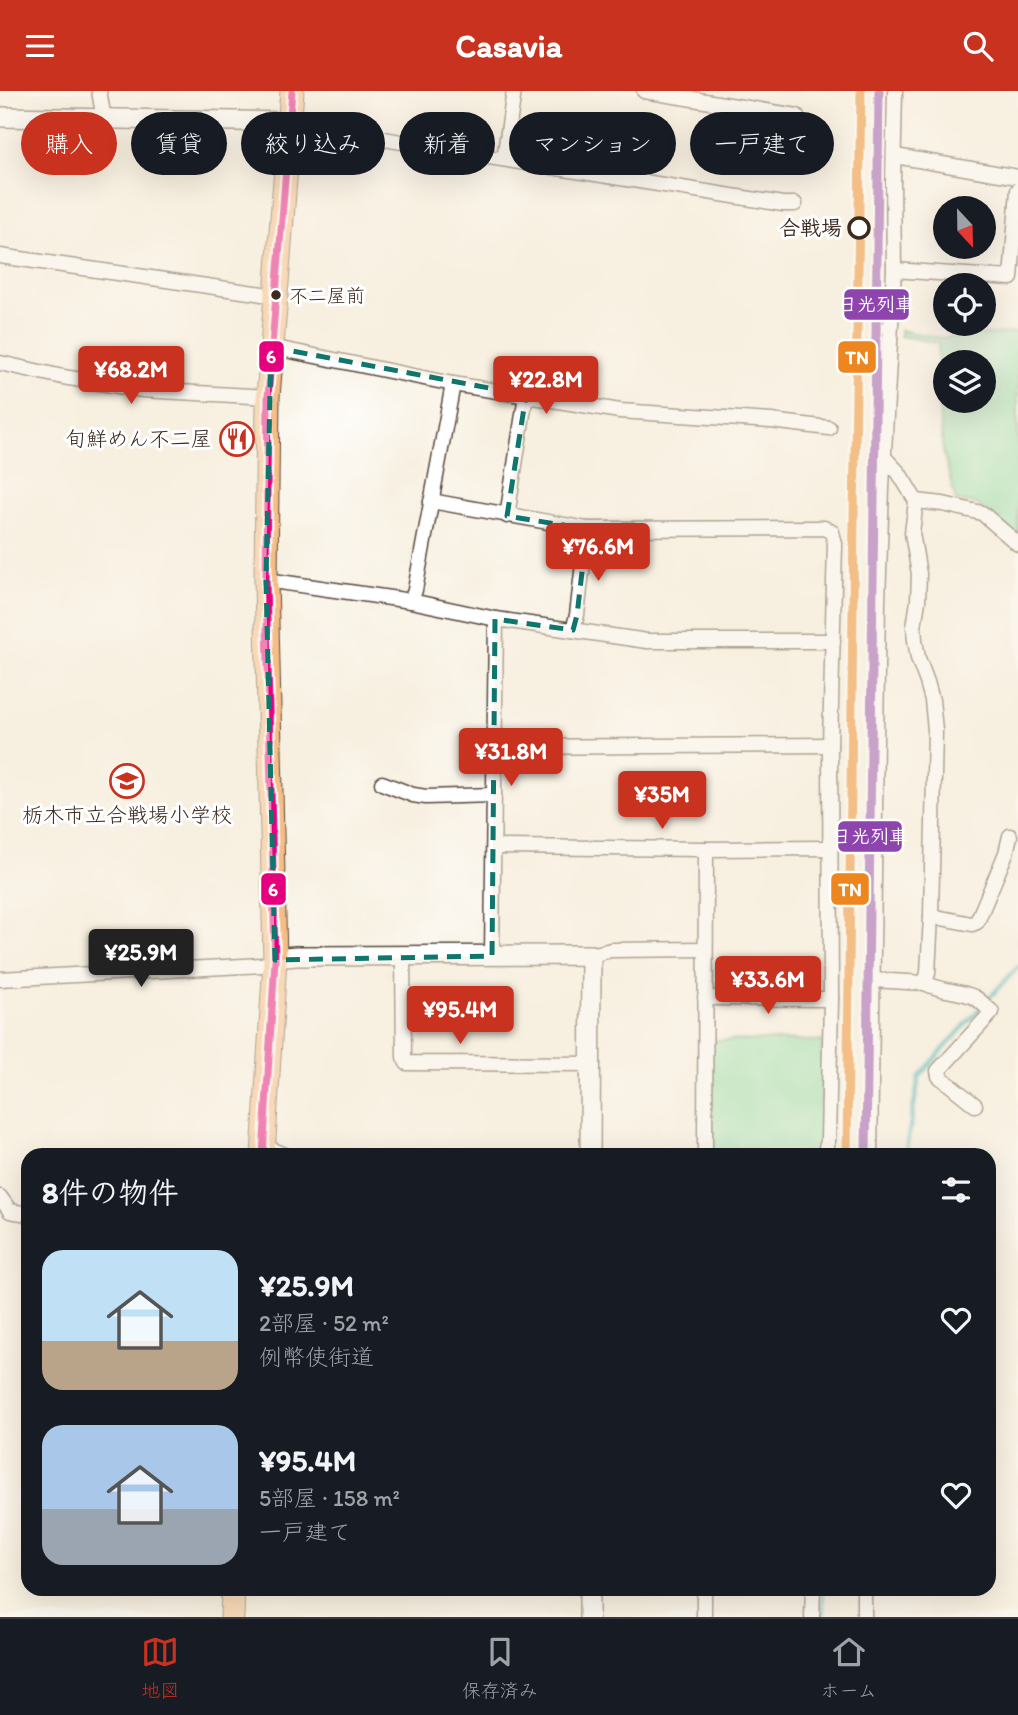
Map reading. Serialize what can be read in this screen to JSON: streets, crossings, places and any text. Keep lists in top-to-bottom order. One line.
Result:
{"places":{"other":["合戦場","不二屋前"],"restaurant":["旬鮮めん不二屋"],"school or university":["栃木市立合戦場小学校"]},"lines":["transit line TN","transit line 日光列車","transit line 6"],"north":"bottom","page":{"header":"Casavia","chip":["購入","賃貸","絞り込み","新着","マンション","一戸建て"],"price":["¥68.2M","¥22.8M","¥76.6M","¥31.8M","¥35M","¥25.9M","¥33.6M","¥95.4M"],"heading":"8件の物件","list":[{"name":"¥25.9M","note":"2部屋 · 52 m² · 例幣使街道"},{"name":"¥95.4M","note":"5部屋 · 158 m² · 一戸建て"}],"tabs":["地図","保存済み","ホーム"]}}
